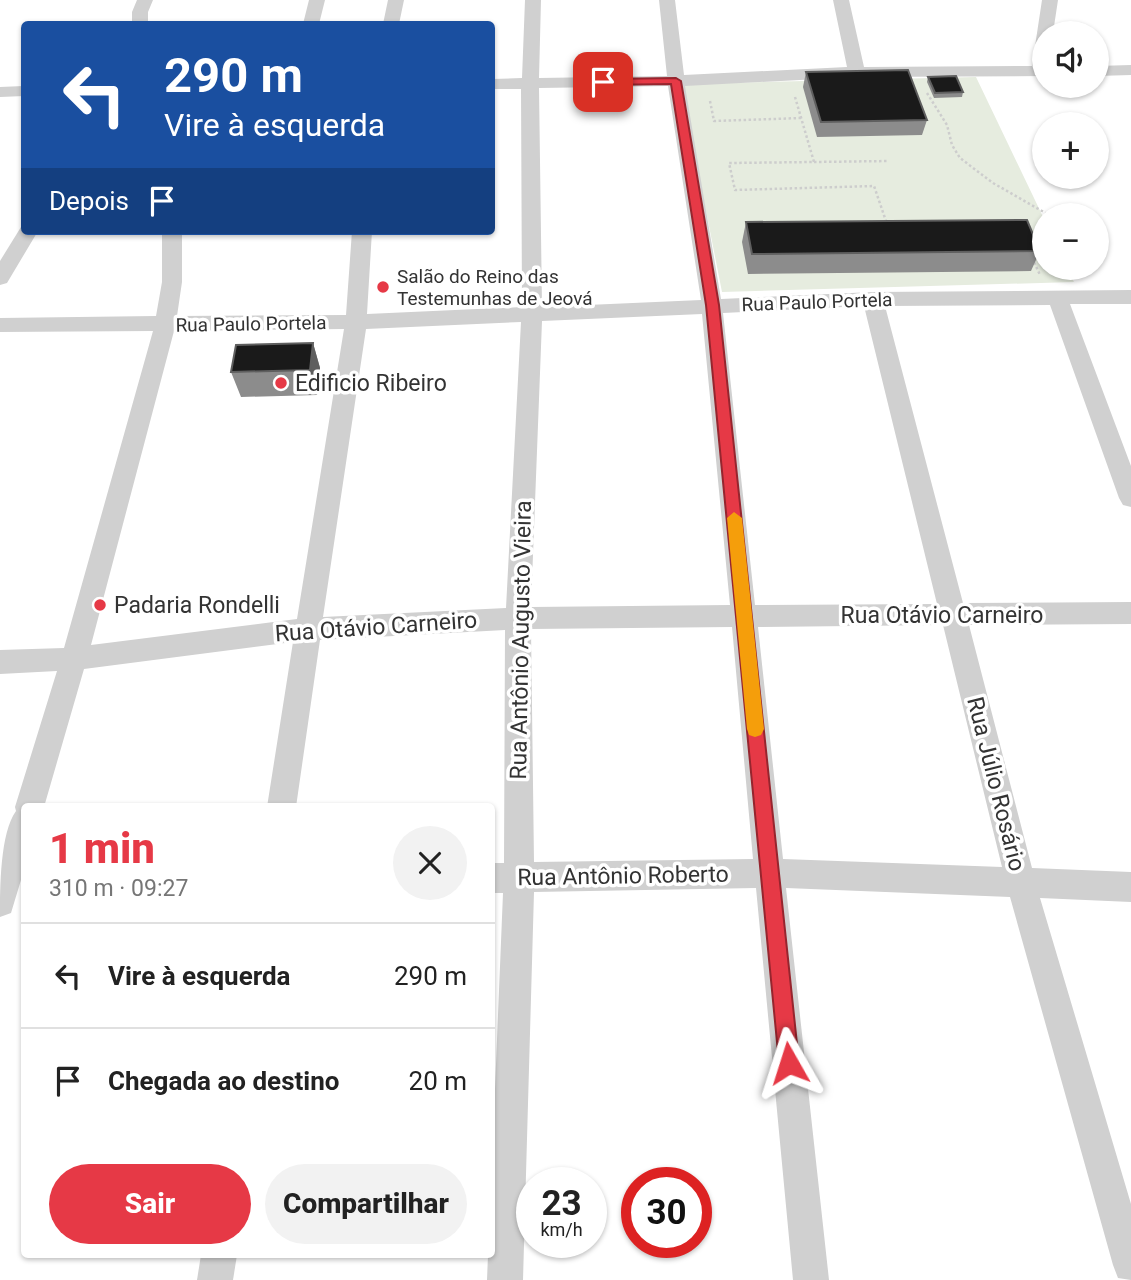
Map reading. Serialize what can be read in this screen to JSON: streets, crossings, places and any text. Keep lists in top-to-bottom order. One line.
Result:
{"streets":{"street":["Rua Paulo Portela","Rua Otávio Carneiro","Rua Antônio Augusto Vieira","Rua Júlio Rosário","Rua Antônio Roberto"]},"crossings":[["Rua Paulo Portela","Rua Antônio Augusto Vieira"],["Rua Paulo Portela","Rua Júlio Rosário"],["Rua Otávio Carneiro","Rua Antônio Augusto Vieira"],["Rua Otávio Carneiro","Rua Júlio Rosário"],["Rua Antônio Augusto Vieira","Rua Antônio Roberto"],["Rua Júlio Rosário","Rua Antônio Roberto"]],"places":["Salão do Reino das Testemunhas de Jeová","Edificio Ribeiro","Padaria Rondelli"],"page":{"map_buttons":["+","−"],"turn":["290 m","Vire à esquerda"],"then":"Depois","heading":["1 min","310 m · 09:27"],"list":[{"name":"Vire à esquerda","value":"290 m"},{"name":"Chegada ao destino","value":"20 m"}],"buttons":["Sair","Compartilhar"],"speed":"23 km/h","limit":"30"}}
